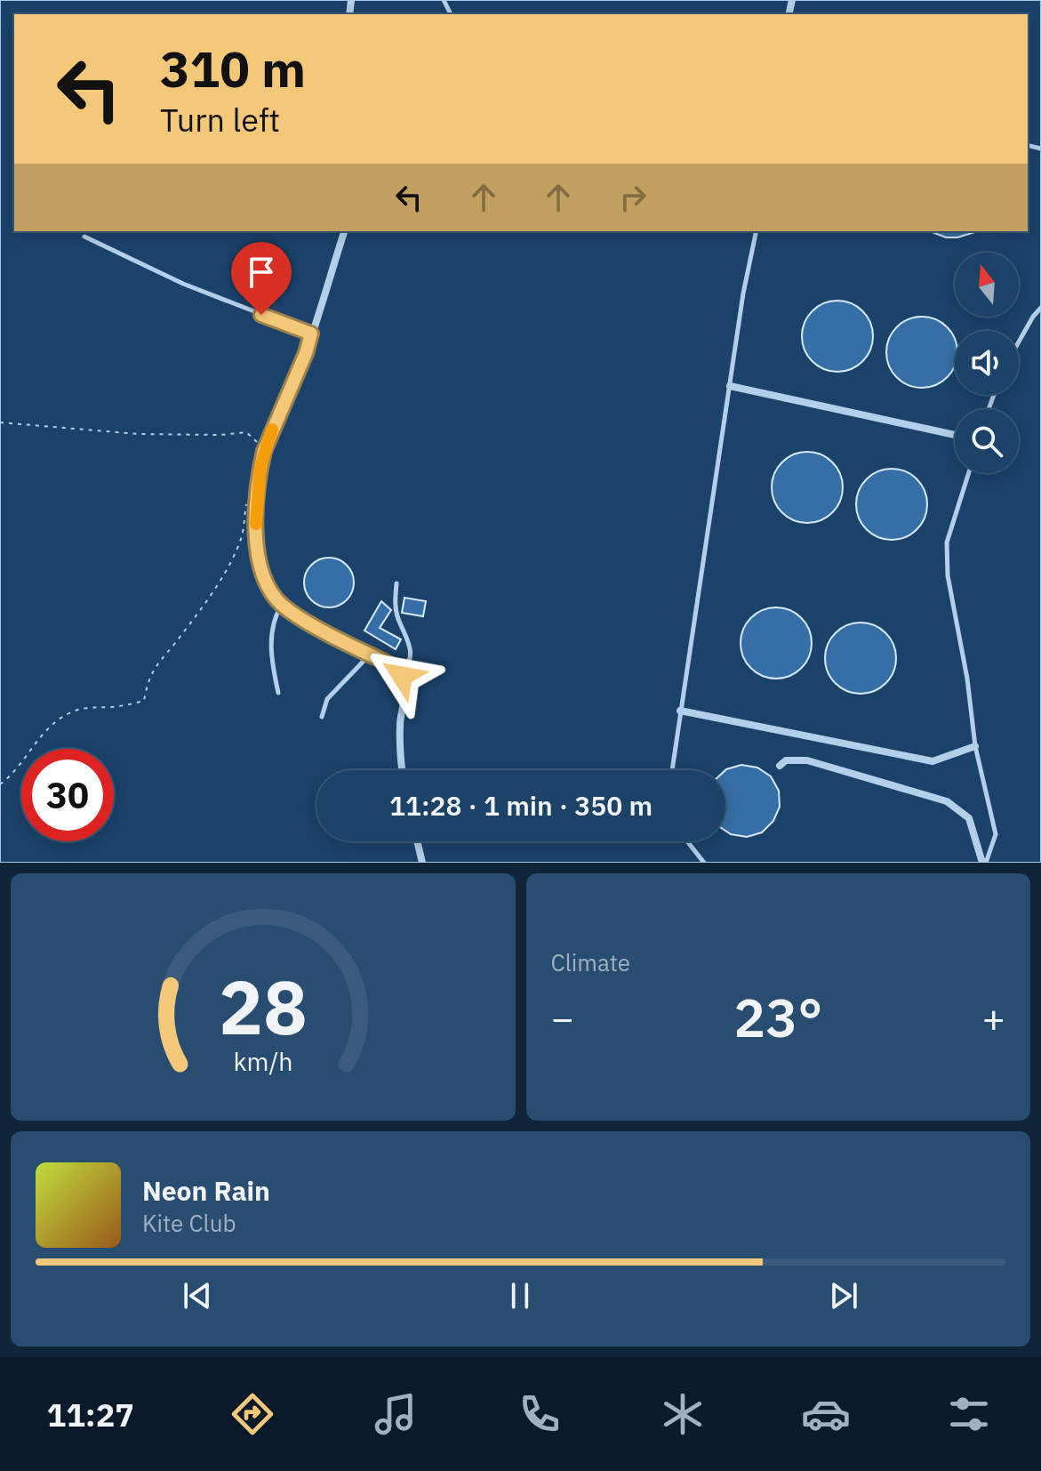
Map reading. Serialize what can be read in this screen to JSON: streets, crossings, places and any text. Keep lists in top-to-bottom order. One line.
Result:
{"north":"top","page":{"turn":["310 m","Turn left"],"limit":"30","trip":"11:28 · 1 min · 350 m","tile":"Climate","heat":["−","23°","+"],"song":["Neon Rain","Kite Club"],"tabs":"11:27","gauge":["28","km/h"]}}
